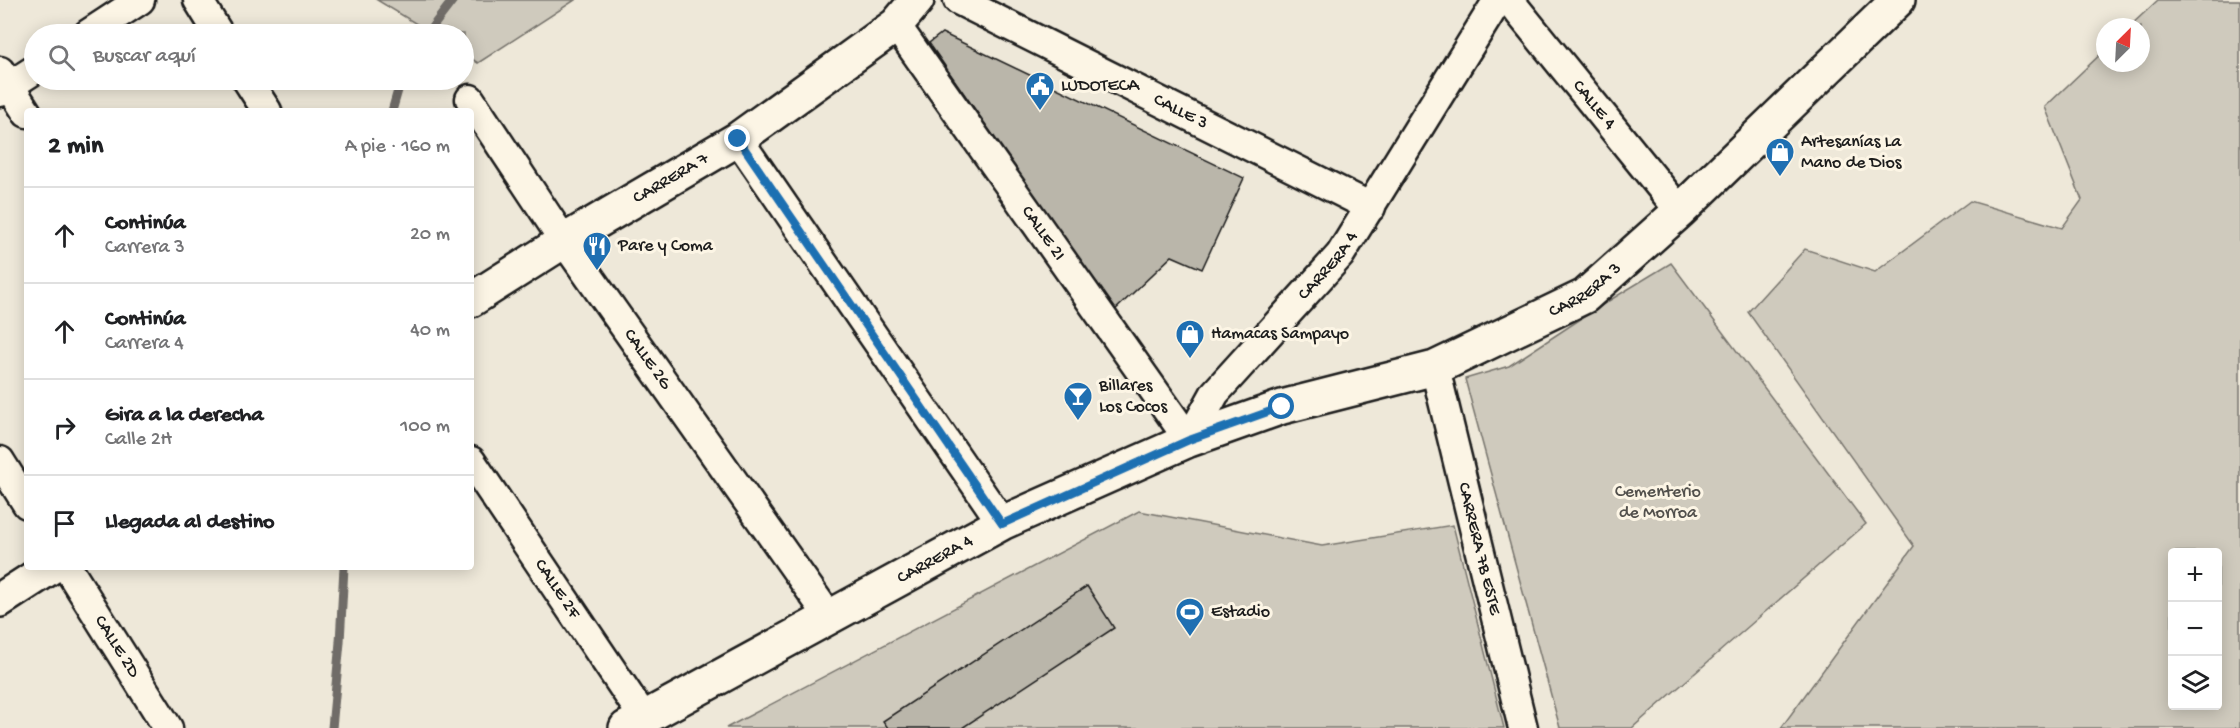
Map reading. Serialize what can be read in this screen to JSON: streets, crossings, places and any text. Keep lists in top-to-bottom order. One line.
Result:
{"streets":{"street":["CALLE 4","CALLE 3","CARRERA 7","CALLE 2I","CARRERA 4","CARRERA 3","CALLE 2G","CARRERA 7B ESTE","CALLE 2F","CALLE 2D"]},"crossings":[["CALLE 4","CARRERA 3"],["CALLE 3","CARRERA 4"],["CARRERA 7","CALLE 2I"],["CARRERA 7","CALLE 2G"],["CALLE 2I","CARRERA 4"],["CALLE 2I","CARRERA 3"],["CARRERA 4","CARRERA 3"],["CARRERA 4","CALLE 2G"],["CARRERA 4","CALLE 2F"],["CARRERA 3","CARRERA 7B ESTE"]],"parks":["Cementerio de Morroa"],"places":{"public building":["LUDOTECA"],"shop":["Artesanías La Mano de Dios","Hamacas Sampayo"],"restaurant":["Pare y Coma"],"bar":["Billares Los Cocos"],"sports":["Estadio"]},"north":"top right","page":{"search":"Buscar aquí","heading":["2 min","A pie · 160 m"],"list":[["Continúa","Carrera 3","20 m"],["Continúa","Carrera 4","40 m"],["Gira a la derecha","Calle 2H","100 m"],"Llegada al destino"],"map_buttons":["+","−"]}}
